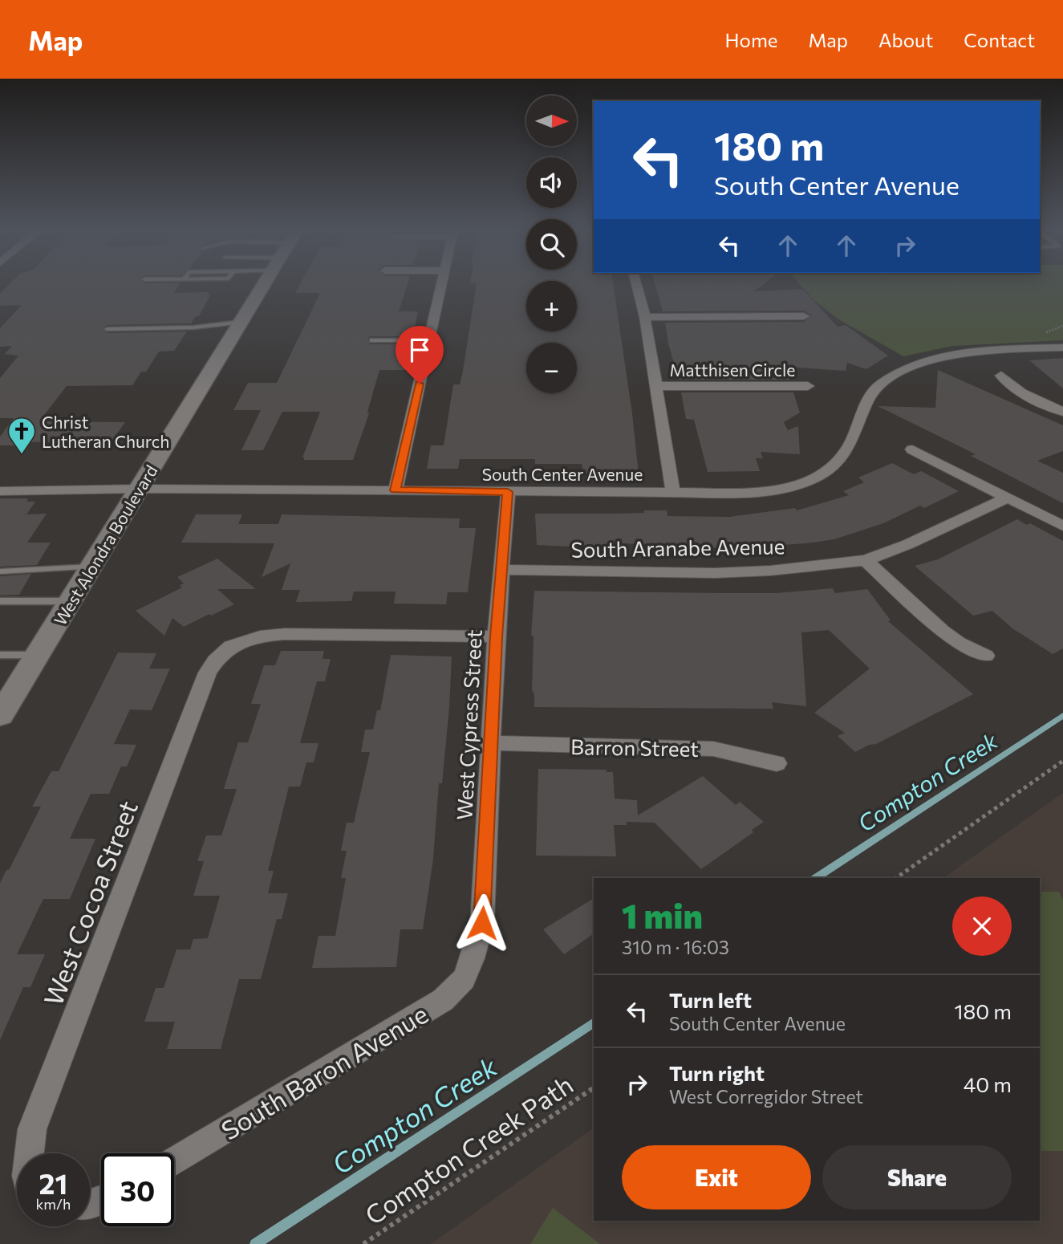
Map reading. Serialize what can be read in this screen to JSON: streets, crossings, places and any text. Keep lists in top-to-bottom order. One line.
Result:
{"streets":{"main road":["West Alondra Boulevard"],"street":["Matthisen Circle","South Center Avenue","South Aranabe Avenue","West Cypress Street","Barron Street","West Cocoa Street","South Baron Avenue"],"path":["Compton Creek Path"]},"crossings":[["South Center Avenue","West Alondra Boulevard"],["South Center Avenue","West Cypress Street"],["South Aranabe Avenue","West Cypress Street"],["West Cypress Street","Barron Street"],["West Cypress Street","West Cocoa Street"],["West Cypress Street","South Baron Avenue"]],"water":["Compton Creek"],"places":{"church":["Christ Lutheran Church"]},"north":"right","page":{"header":"Map","nav":["Home","Map","About","Contact"],"map_buttons":["+","−"],"turn":["180 m","South Center Avenue"],"heading":["1 min","310 m · 16:03"],"list":[{"name":"Turn left","note":"South Center Avenue","value":"180 m"},{"name":"Turn right","note":"West Corregidor Street","value":"40 m"}],"buttons":["Exit","Share"],"speed":"21 km/h","limit":"30"}}
